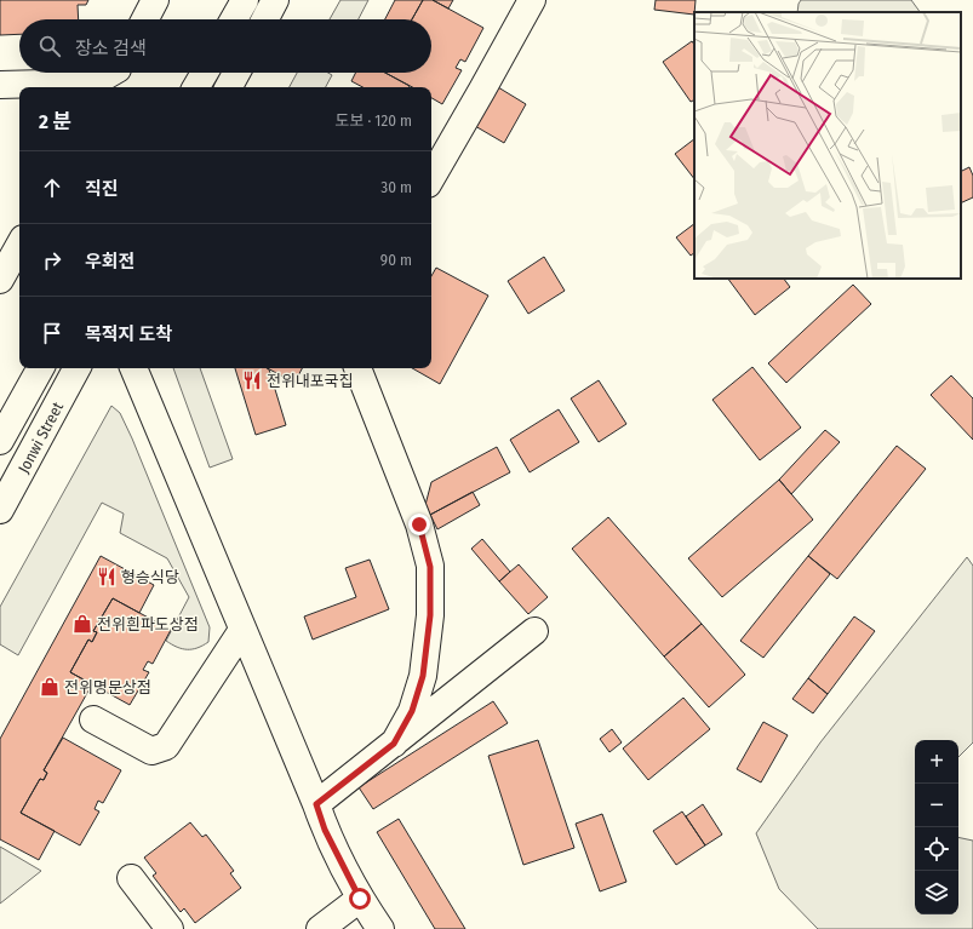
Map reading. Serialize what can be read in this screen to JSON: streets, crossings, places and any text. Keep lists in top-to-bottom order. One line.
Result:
{"streets":{"street":["Jonwi Street"]},"places":{"restaurant":["전위내포국집","형승식당"],"shop":["전위흰파도상점","전위명문상점"]},"page":{"search":"장소 검색","heading":["2 분","도보 · 120 m"],"list":[["직진","30 m"],["우회전","90 m"],"목적지 도착"],"map_buttons":["+","−"]}}
